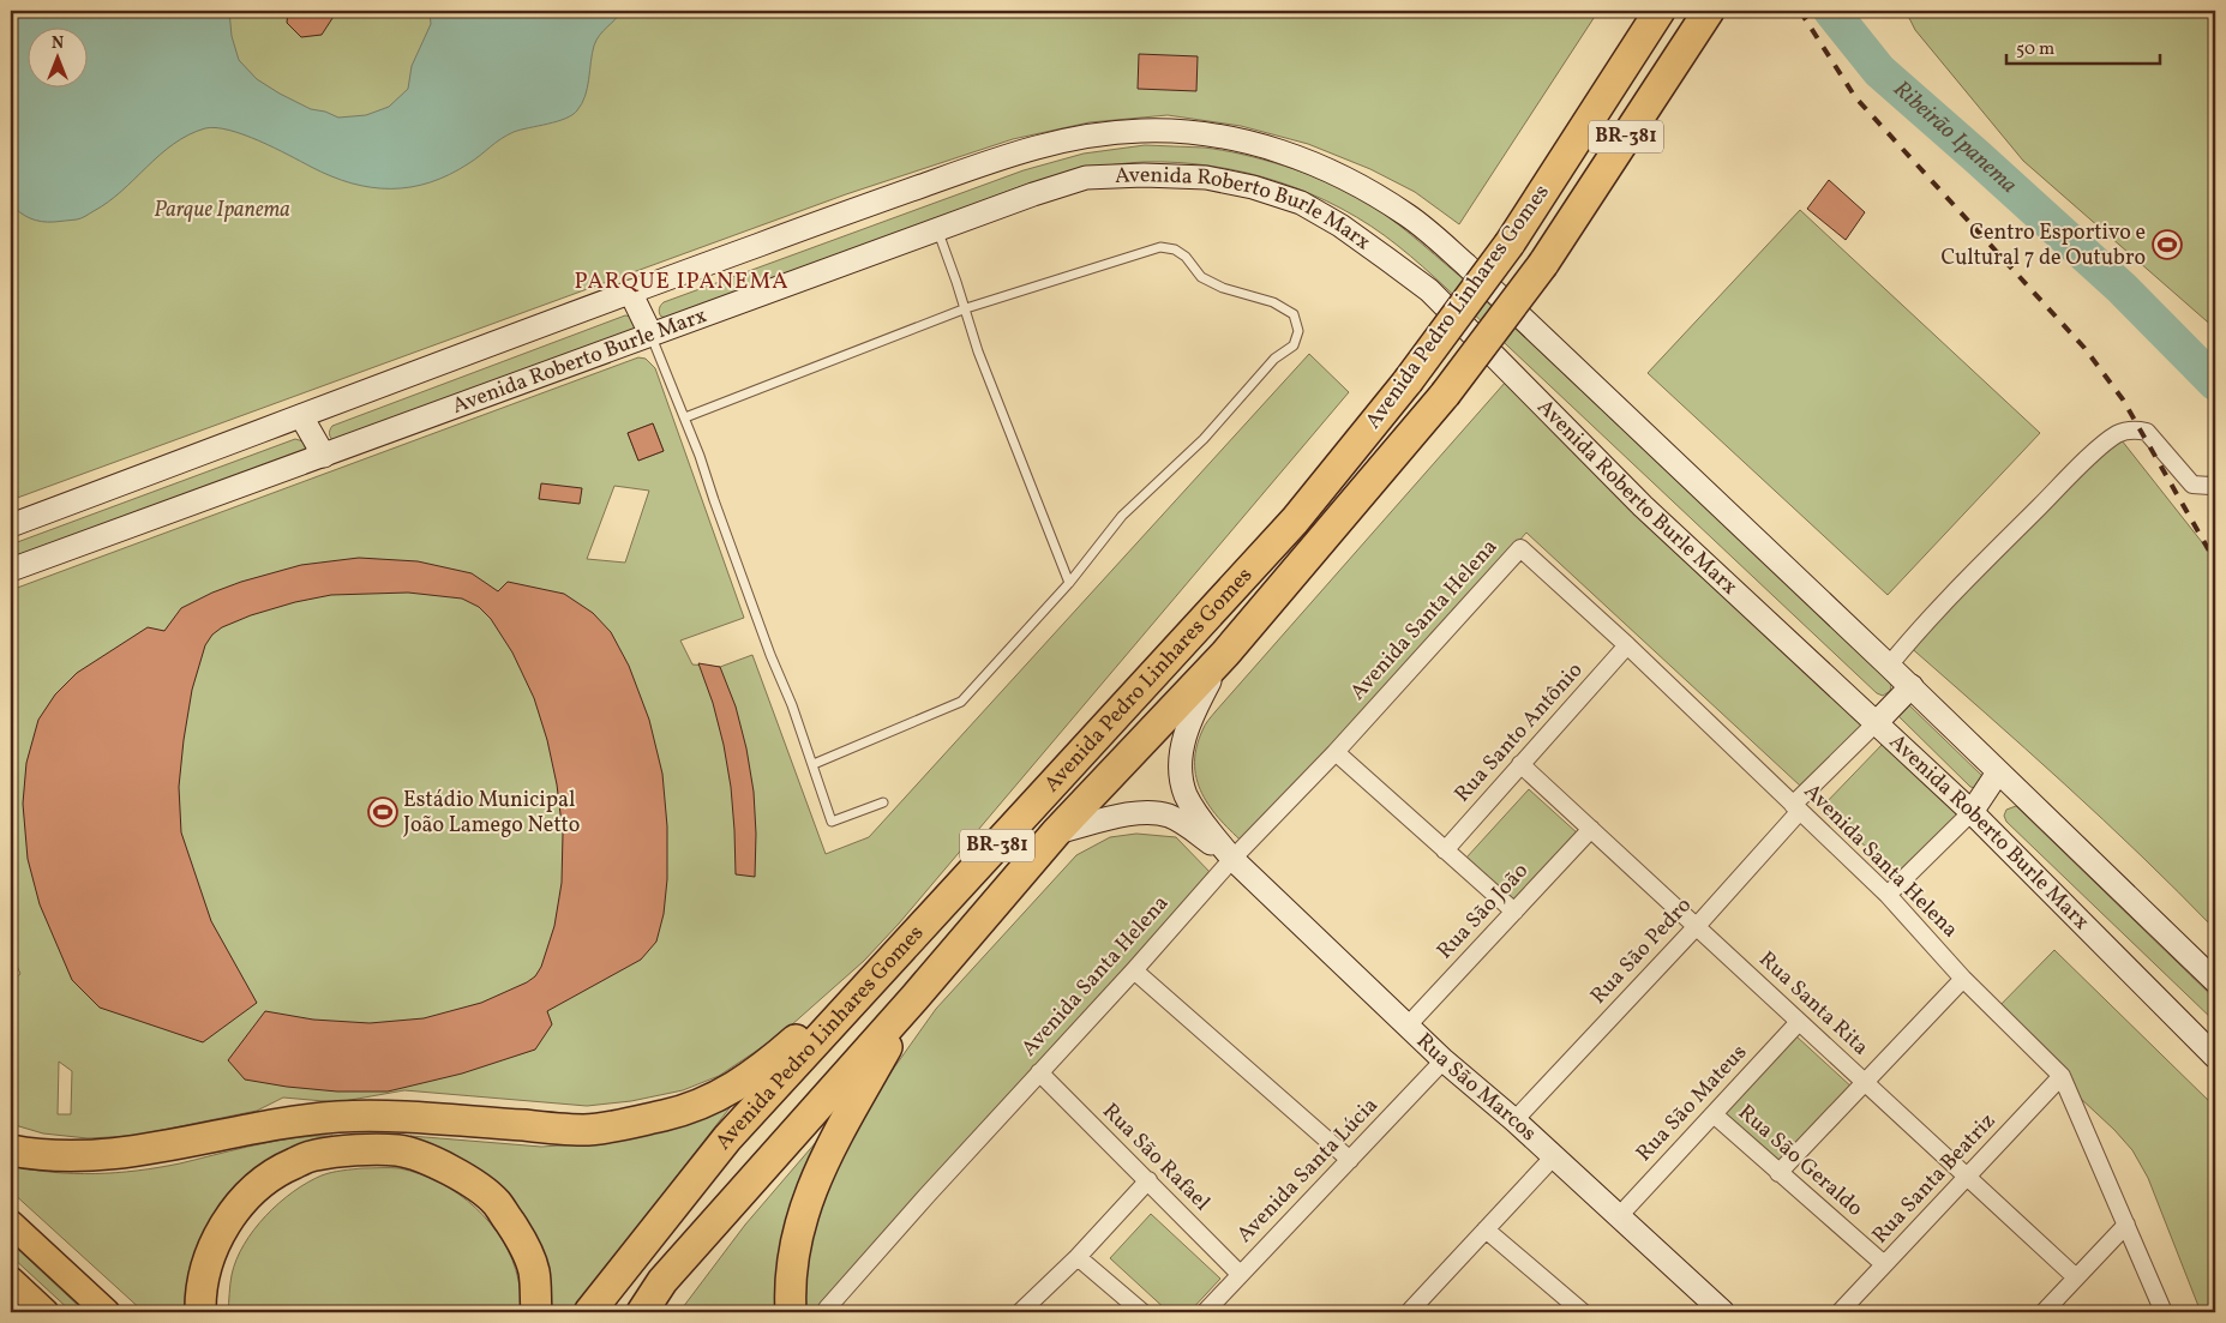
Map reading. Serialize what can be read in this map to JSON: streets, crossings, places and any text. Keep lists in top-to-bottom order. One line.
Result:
{"streets":{"highway":["BR-381","Avenida Pedro Linhares Gomes"],"main road":["Avenida Roberto Burle Marx","Rua São Marcos"],"street":["Avenida Santa Helena","Rua Santo Antônio","Rua São João","Rua São Pedro","Rua Santa Rita","Rua São Mateus","Rua São Rafael","Rua São Geraldo","Avenida Santa Lúcia","Rua Santa Beatriz"]},"crossings":[["Avenida Roberto Burle Marx","Rua São Pedro"],["Avenida Santa Helena","Rua Santo Antônio"],["Avenida Santa Helena","Rua São Pedro"],["Avenida Santa Helena","Rua São Marcos"],["Avenida Santa Helena","Rua São Rafael"],["Avenida Santa Helena","Rua Santa Beatriz"],["Rua Santo Antônio","Rua Santa Rita"],["Rua São João","Rua Santa Rita"],["Rua São João","Rua São Marcos"],["Rua São Pedro","Rua Santa Rita"],["Rua São Pedro","Rua São Marcos"],["Rua Santa Rita","Rua São Mateus"],["Rua Santa Rita","Rua Santa Beatriz"],["Rua São Marcos","Rua São Mateus"],["Rua São Marcos","Avenida Santa Lúcia"],["Rua São Mateus","Rua São Geraldo"],["Rua São Rafael","Avenida Santa Lúcia"],["Rua São Geraldo","Rua Santa Beatriz"]],"districts":["PARQUE IPANEMA"],"water":["Ribeirão Ipanema"],"parks":["Parque Ipanema"],"places":{"sports":["Centro Esportivo e Cultural 7 de Outubro","Estádio Municipal João Lamego Netto"]},"scale_bar":"50 m","north":"top"}
